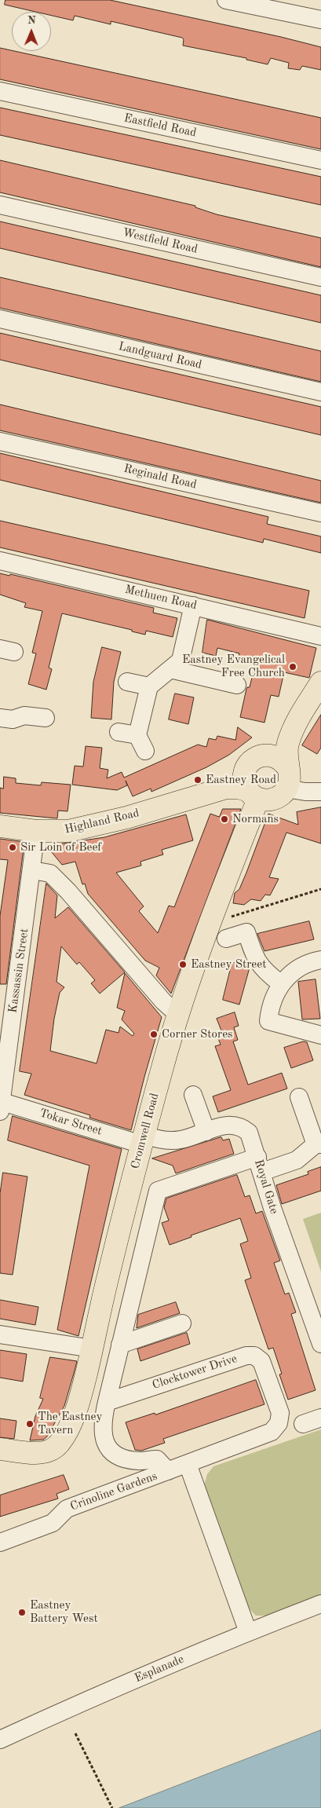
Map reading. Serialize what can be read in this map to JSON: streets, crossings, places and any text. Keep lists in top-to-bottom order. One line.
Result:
{"streets":{"main road":["Highland Road","Cromwell Road"],"street":["Eastfield Road","Westfield Road","Landguard Road","Reginald Road","Methuen Road","Kassassin Street","Tokar Street","Royal Gate","Clocktower Drive","Crinoline Gardens","Esplanade"]},"crossings":[["Highland Road","Kassassin Street"],["Highland Road","Cromwell Road"],["Kassassin Street","Tokar Street"],["Tokar Street","Cromwell Road"],["Tokar Street","Royal Gate"],["Cromwell Road","Royal Gate"],["Clocktower Drive","Crinoline Gardens"]],"places":["Eastney Evangelical Free Church","Eastney Road","Normans","Sir Loin of Beef","Eastney Street","Corner Stores","The Eastney Tavern","Eastney Battery West"],"north":"top"}
